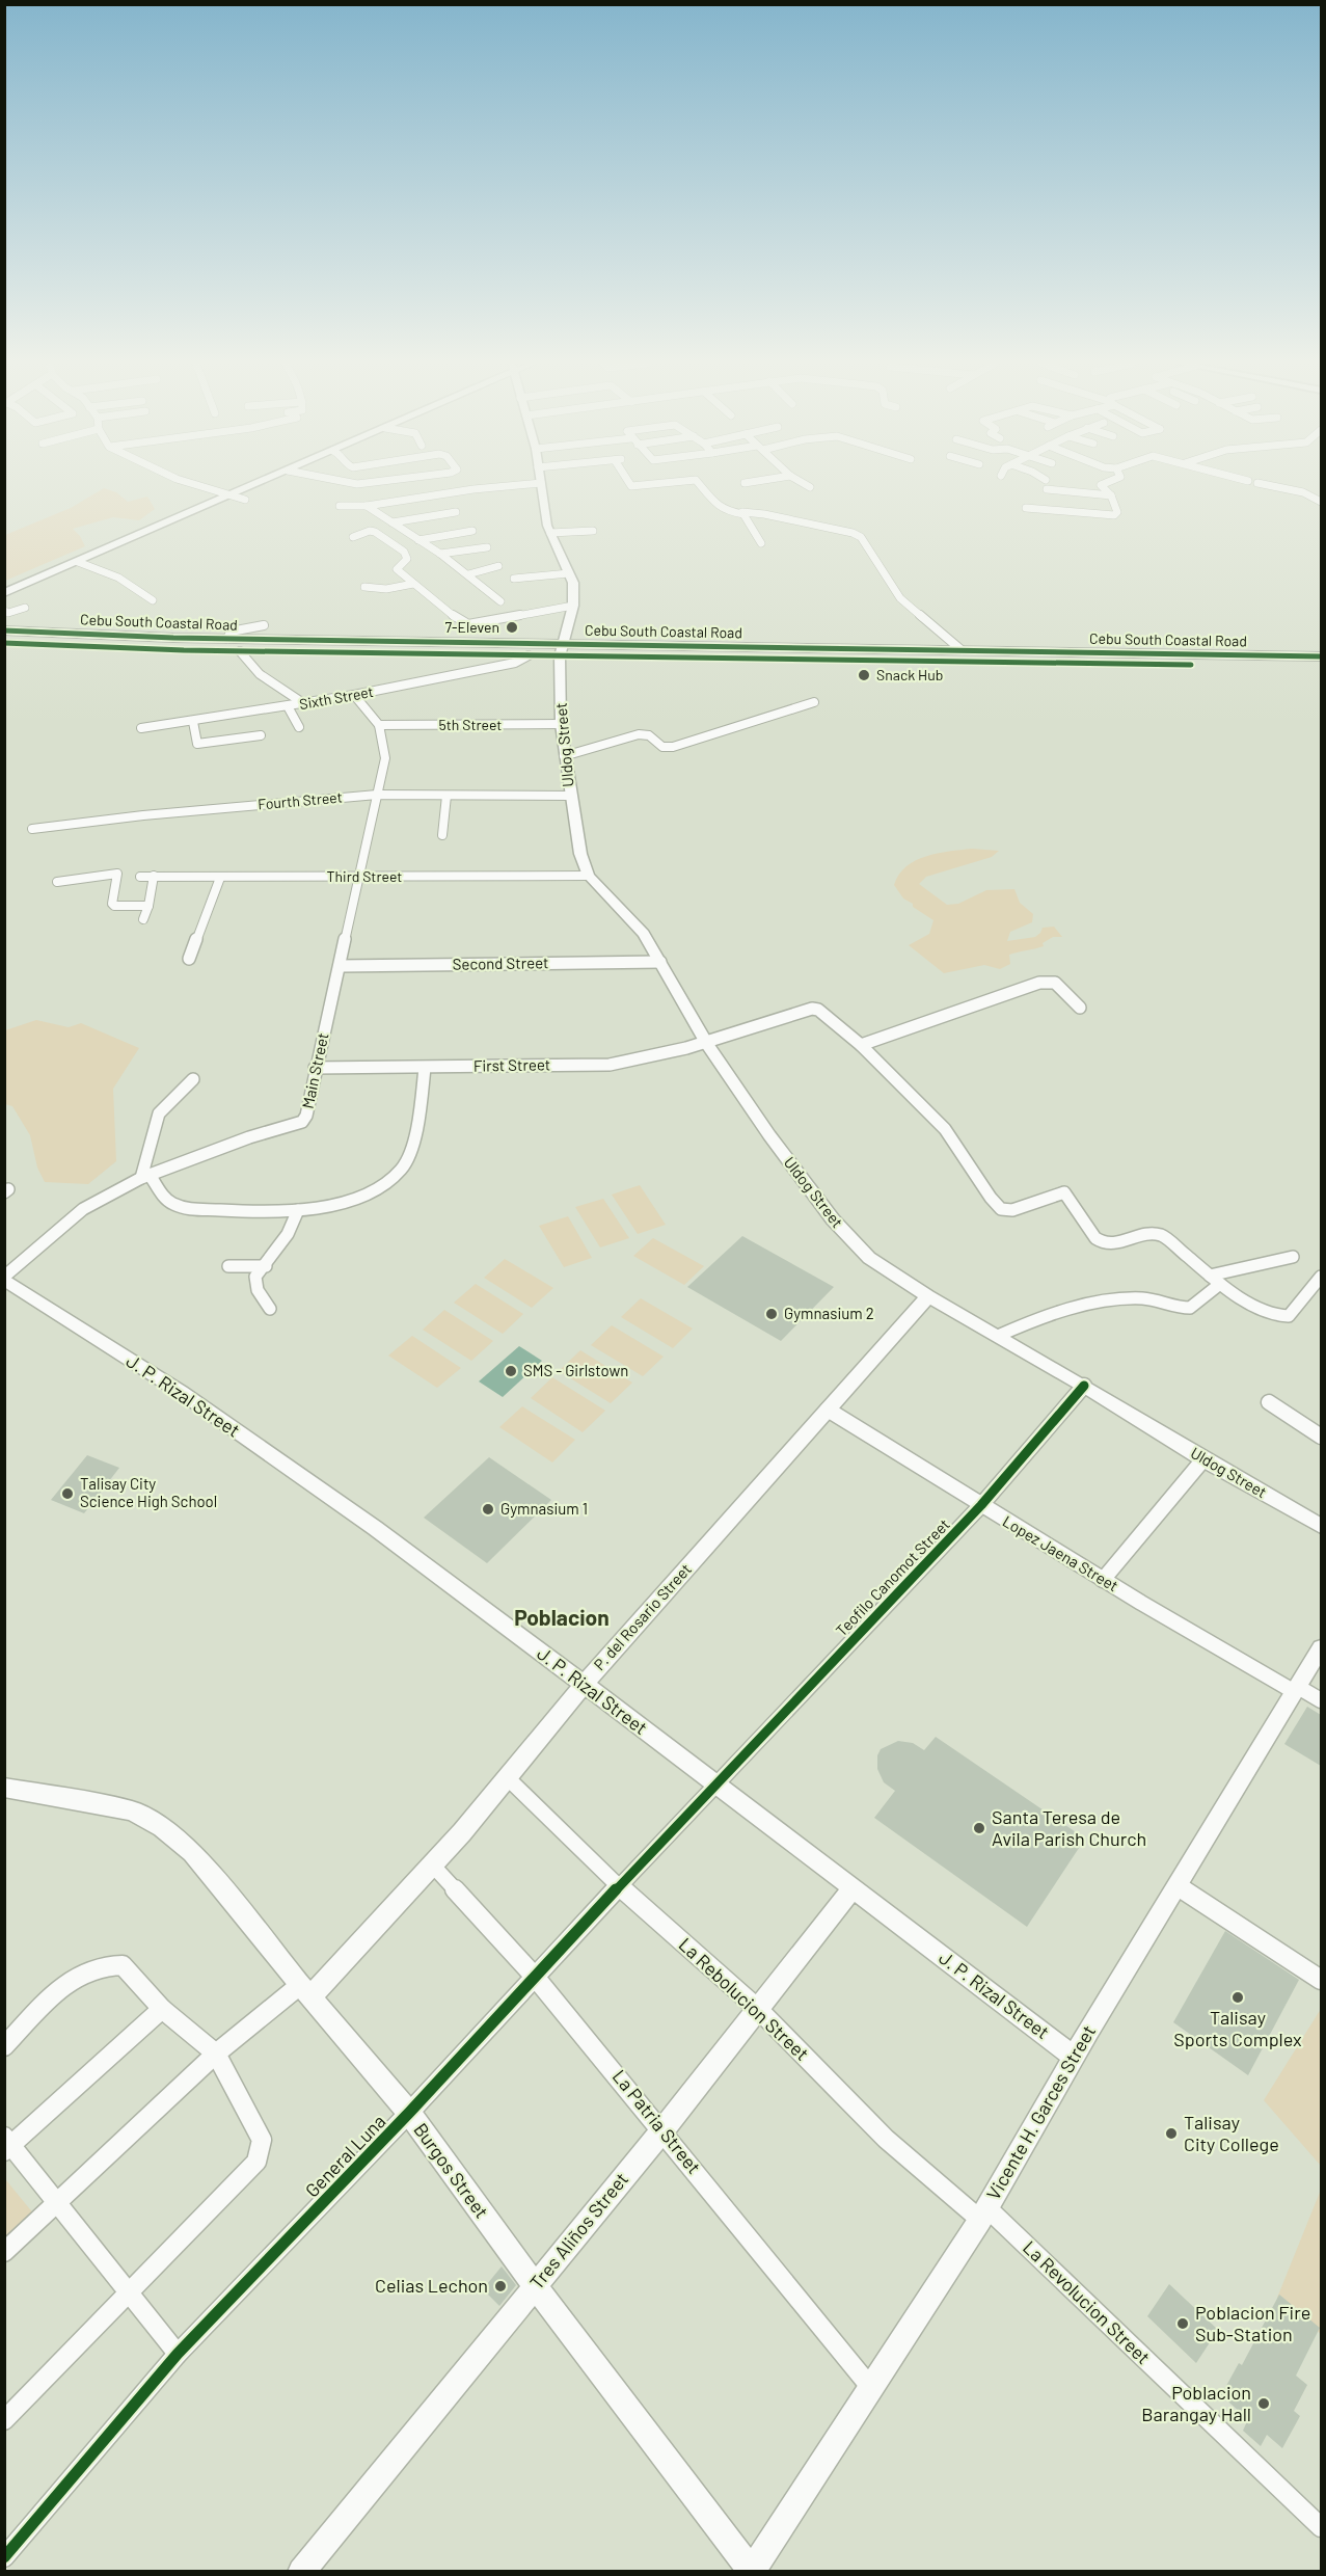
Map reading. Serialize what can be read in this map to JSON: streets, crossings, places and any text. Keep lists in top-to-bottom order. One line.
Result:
{"streets":{"highway":["Cebu South Coastal Road"],"street":["Sixth Street","5th Street","Uldog Street","Fourth Street","Third Street","Second Street","First Street","Main Street","J. P. Rizal Street","Lopez Jaena Street","Teofilo Canomot Street","P. del Rosario Street","La Rebolucion Street","Vicente H. Garces Street","La Patria Street","General Luna","Burgos Street","Tres Aliños Street","La Revolucion Street"]},"crossings":[["Cebu South Coastal Road","Sixth Street"],["Cebu South Coastal Road","Uldog Street"],["Sixth Street","Main Street"],["5th Street","Uldog Street"],["5th Street","Main Street"],["Uldog Street","Fourth Street"],["Uldog Street","Third Street"],["Uldog Street","Second Street"],["Uldog Street","First Street"],["Uldog Street","Teofilo Canomot Street"],["Uldog Street","P. del Rosario Street"],["Fourth Street","Main Street"],["Third Street","Main Street"],["Second Street","Main Street"],["First Street","Main Street"],["Main Street","J. P. Rizal Street"],["J. P. Rizal Street","Teofilo Canomot Street"],["J. P. Rizal Street","P. del Rosario Street"],["J. P. Rizal Street","Vicente H. Garces Street"],["J. P. Rizal Street","General Luna"],["J. P. Rizal Street","Tres Aliños Street"],["Lopez Jaena Street","Teofilo Canomot Street"],["Lopez Jaena Street","P. del Rosario Street"],["Lopez Jaena Street","Vicente H. Garces Street"],["Teofilo Canomot Street","General Luna"],["P. del Rosario Street","La Rebolucion Street"],["P. del Rosario Street","La Patria Street"],["P. del Rosario Street","Burgos Street"],["La Rebolucion Street","Vicente H. Garces Street"],["La Rebolucion Street","General Luna"],["La Rebolucion Street","Tres Aliños Street"],["La Rebolucion Street","La Revolucion Street"],["Vicente H. Garces Street","La Patria Street"],["Vicente H. Garces Street","Burgos Street"],["Vicente H. Garces Street","La Revolucion Street"],["La Patria Street","General Luna"],["La Patria Street","Tres Aliños Street"],["General Luna","Burgos Street"],["Burgos Street","Tres Aliños Street"]],"districts":["Poblacion"],"places":["7-Eleven","Snack Hub","Gymnasium 2","SMS - Girlstown","Talisay City Science High School","Gymnasium 1","Santa Teresa de Avila Parish Church","Talisay Sports Complex","Talisay City College","Celias Lechon","Poblacion Fire Sub-Station","Poblacion Barangay Hall"]}
